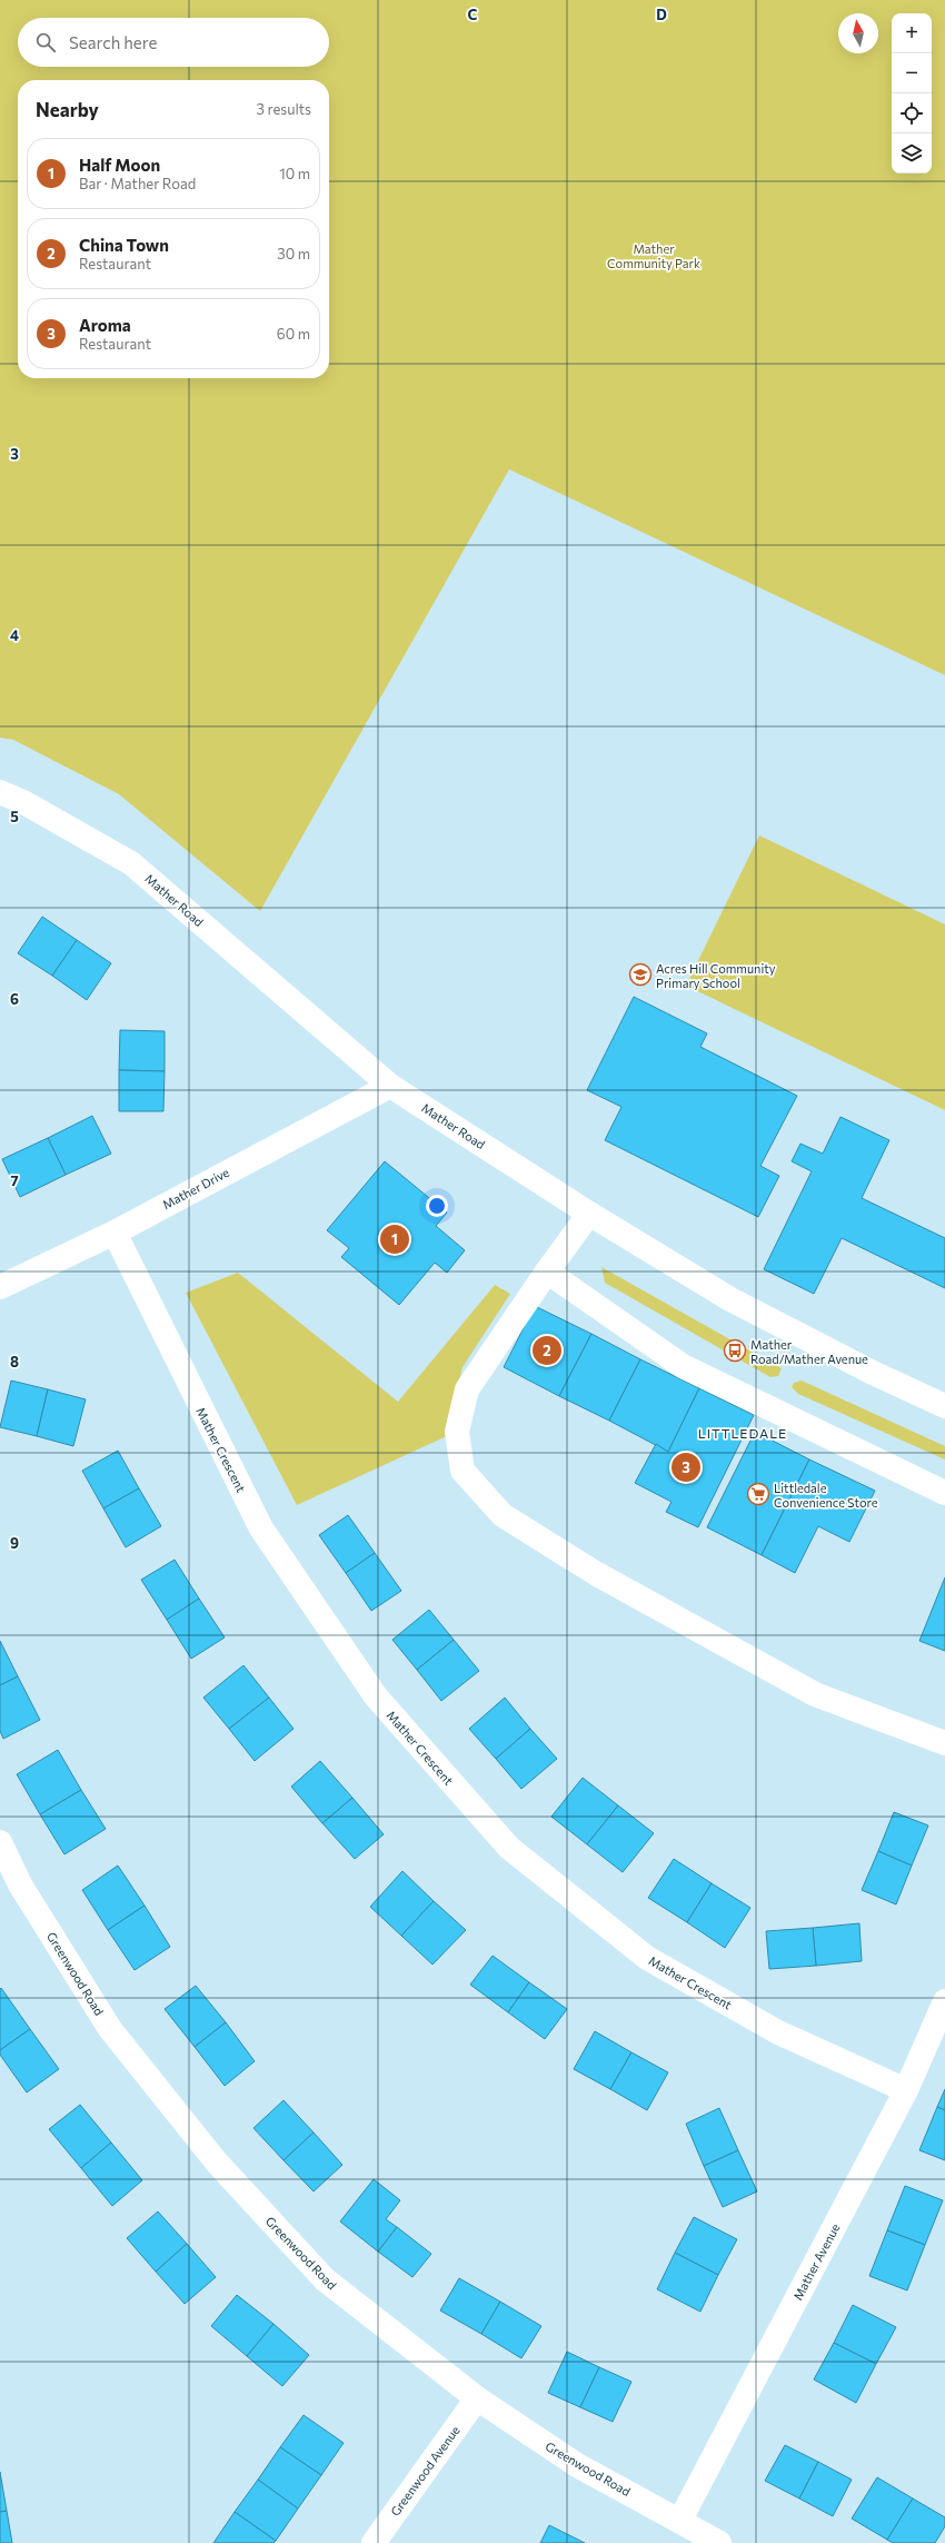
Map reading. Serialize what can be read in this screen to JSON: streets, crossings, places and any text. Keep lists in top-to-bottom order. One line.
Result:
{"streets":{"street":["Mather Road","Mather Drive","Mather Crescent","Greenwood Road","Mather Avenue","Greenwood Avenue"]},"crossings":[["Mather Road","Mather Drive"],["Mather Drive","Mather Crescent"],["Mather Crescent","Mather Avenue"],["Greenwood Road","Mather Avenue"],["Greenwood Road","Greenwood Avenue"]],"districts":["LITTLEDALE"],"parks":["Mather Community Park"],"places":{"school or university":["Acres Hill Community Primary School"],"bus stop":["Mather Road/Mather Avenue"],"supermarket":["Littledale Convenience Store"]},"north":"top","page":{"map_buttons":["+","−"],"search":"Search here","heading":["Nearby","3 results"],"list":[{"mark":"1","name":"Half Moon","note":"Bar · Mather Road","value":"10 m"},{"mark":"2","name":"China Town","note":"Restaurant","value":"30 m"},{"mark":"3","name":"Aroma","note":"Restaurant","value":"60 m"}],"pins":["1","2","3"]},"grid":{"columns":["C","D"],"rows":["3","4","5","6","7","8","9"]}}
